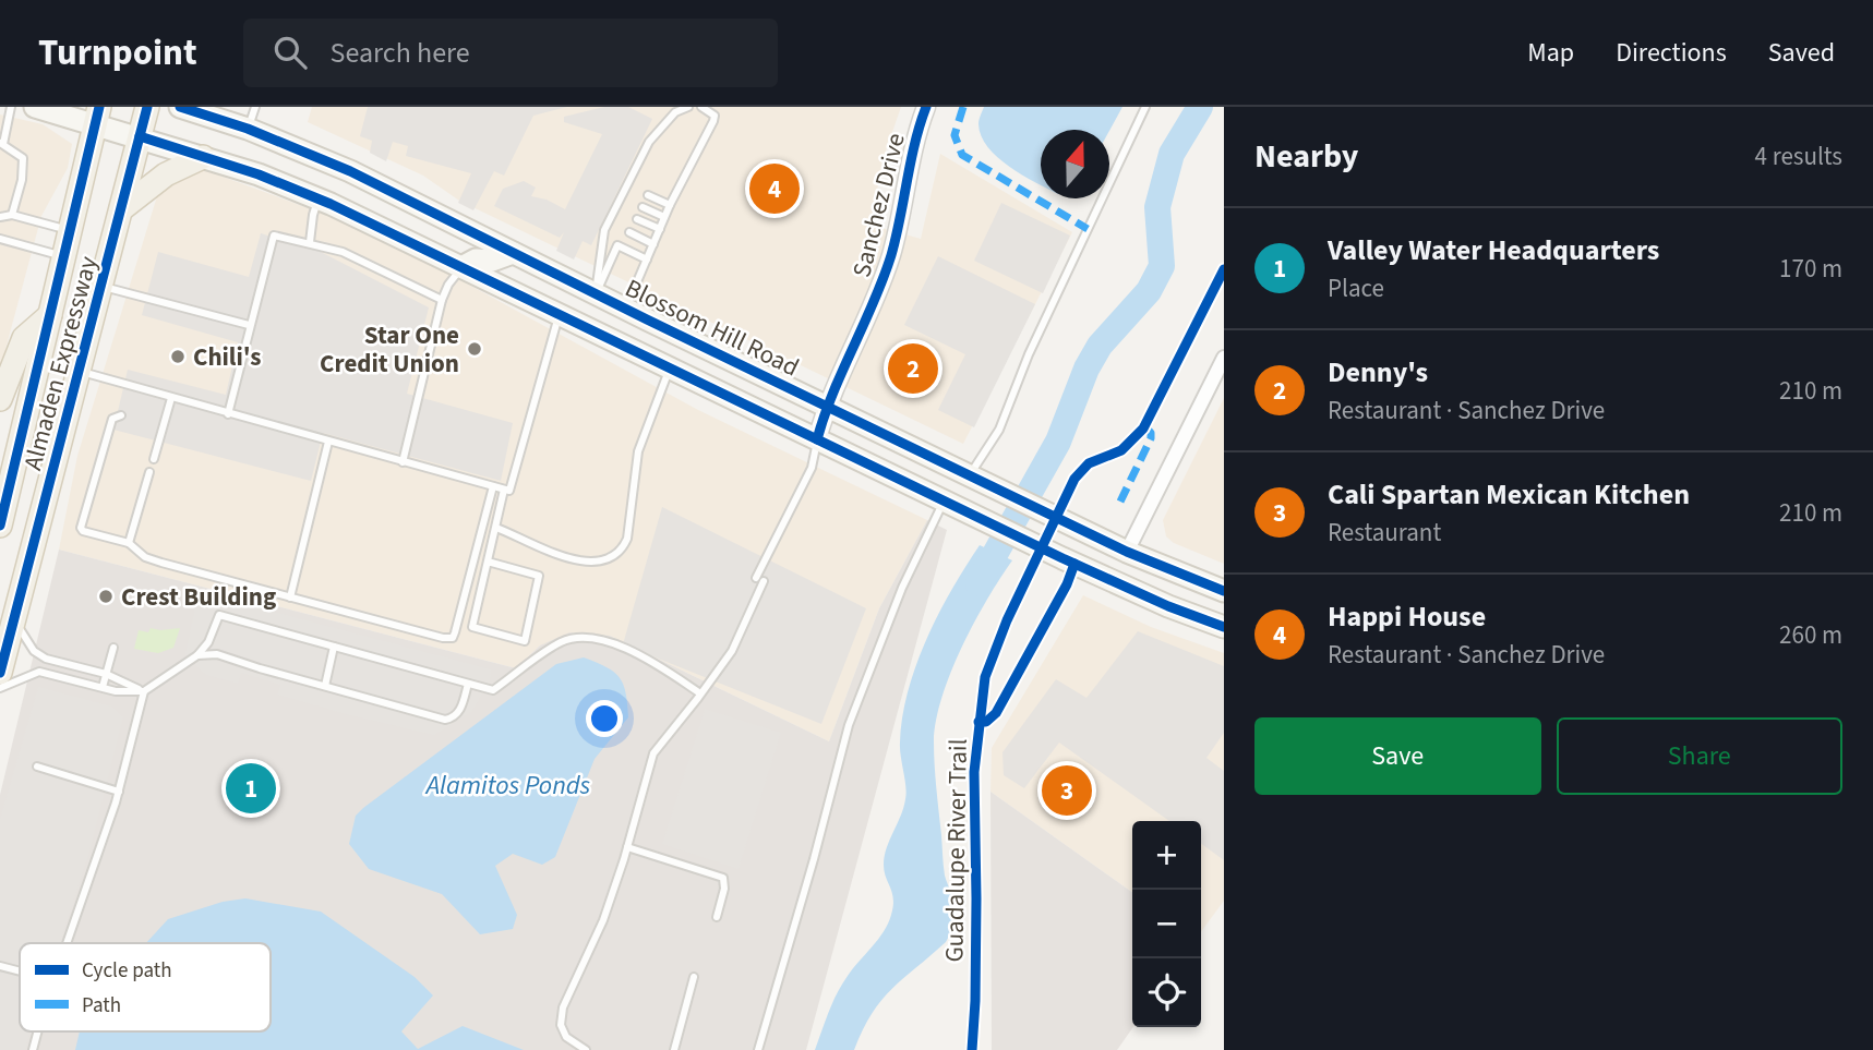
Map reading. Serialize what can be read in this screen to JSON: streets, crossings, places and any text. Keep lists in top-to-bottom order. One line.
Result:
{"streets":{"main road":["Blossom Hill Road","Almaden Expressway"],"street":["Sanchez Drive"],"cycle path":["Guadalupe River Trail"]},"crossings":[["Sanchez Drive","Blossom Hill Road"]],"water":["Alamitos Ponds"],"places":["Star One Credit Union","Chili's","Crest Building"],"legend":["Cycle path","Path"],"north":"top","page":{"header":"Turnpoint","search":"Search here","nav":["Map","Directions","Saved"],"heading":["Nearby","4 results"],"pins":["4","2","1","3"],"list":[{"mark":"1","name":"Valley Water Headquarters","note":"Place","value":"170 m"},{"mark":"2","name":"Denny's","note":"Restaurant · Sanchez Drive","value":"210 m"},{"mark":"3","name":"Cali Spartan Mexican Kitchen","note":"Restaurant","value":"210 m"},{"mark":"4","name":"Happi House","note":"Restaurant · Sanchez Drive","value":"260 m"}],"buttons":["Save","Share"],"map_buttons":["+","−"]}}
